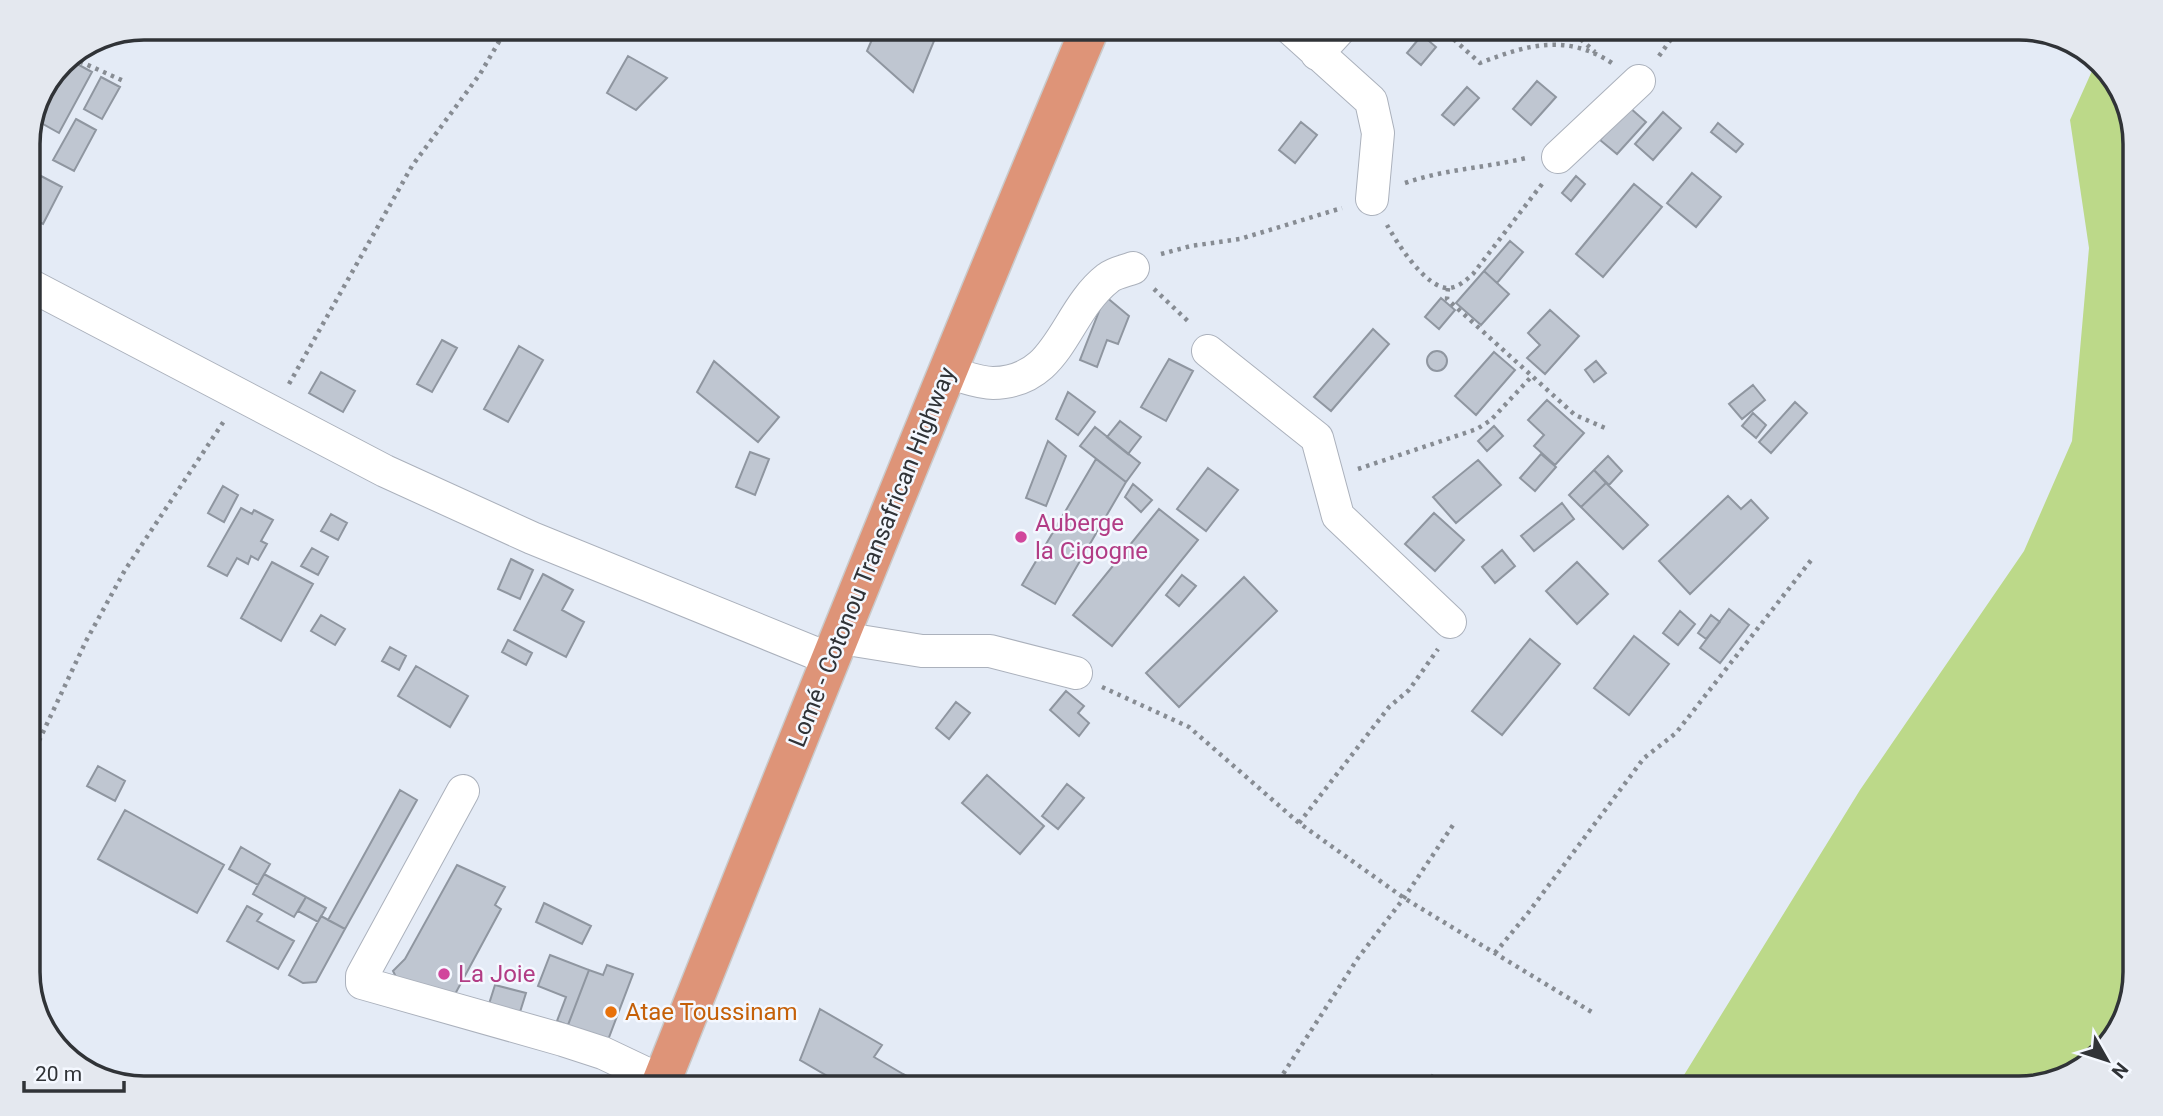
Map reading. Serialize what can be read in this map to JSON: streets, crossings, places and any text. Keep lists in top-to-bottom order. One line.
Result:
{"streets":{"highway":["Lomé - Cotonou Transafrican Highway"]},"places":["Auberge la Cigogne","La Joie","Atae Toussinam"],"scale_bar":"20 m","north":"bottom right"}
